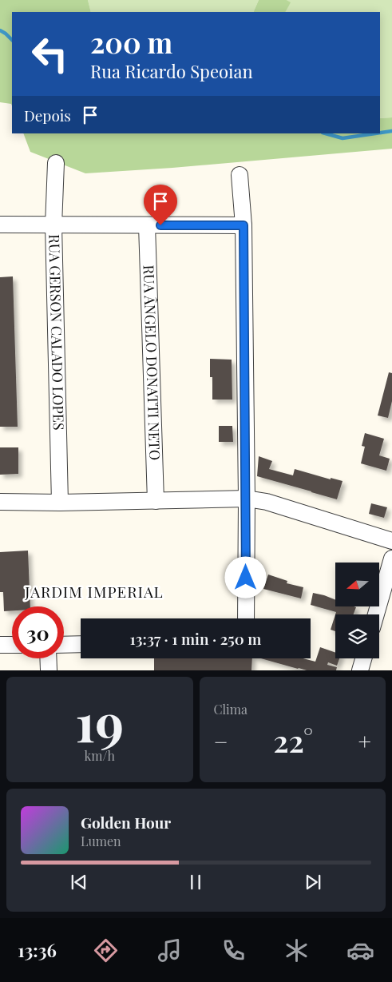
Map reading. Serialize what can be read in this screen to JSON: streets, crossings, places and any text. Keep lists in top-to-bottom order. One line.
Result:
{"streets":{"street":["RUA GERSON CALADO LOPES","RUA ÂNGELO DONATTI NETO"]},"districts":["JARDIM IMPERIAL"],"north":"left","page":{"turn":["200 m","Rua Ricardo Speoian"],"then":"Depois","limit":"30","trip":"13:37 · 1 min · 250 m","tile":[["19","km/h"],"Clima"],"heat":["−","22°","+"],"song":["Golden Hour","Lumen"],"tabs":"13:36"}}
